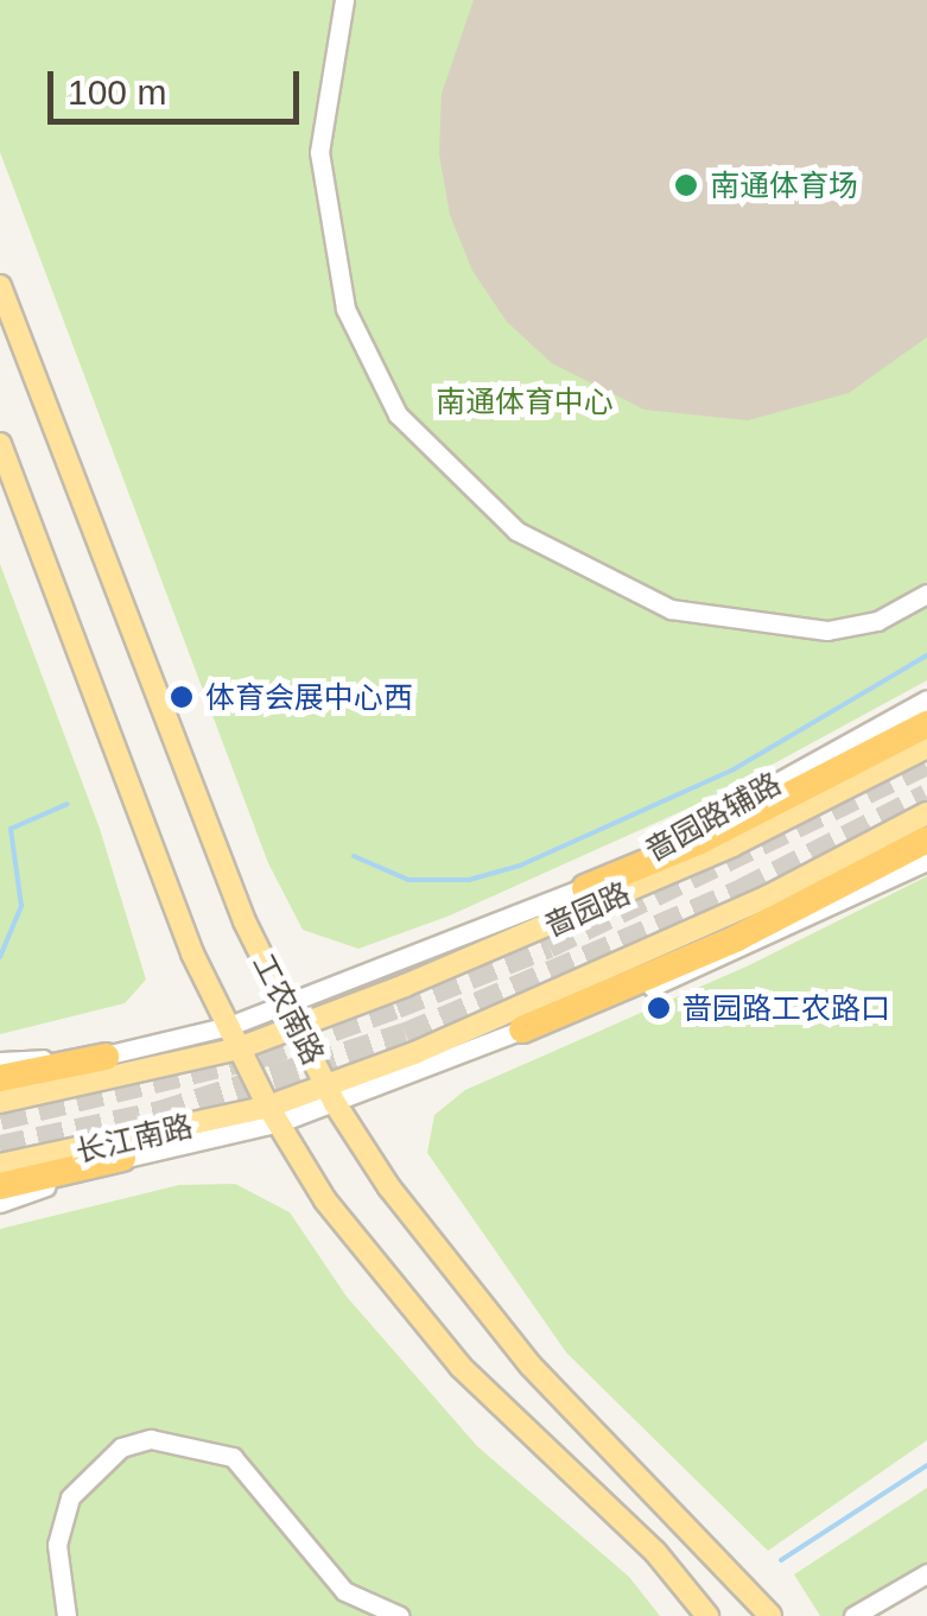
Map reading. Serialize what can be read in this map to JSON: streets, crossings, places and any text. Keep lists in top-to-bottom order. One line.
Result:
{"streets":{"main road":["啬园路","工农南路","长江南路"],"street":["啬园路辅路"]},"crossings":[["啬园路辅路","工农南路"],["啬园路","工农南路"],["工农南路","长江南路"]],"parks":["南通体育中心"],"places":["南通体育场","体育会展中心西","啬园路工农路口"],"scale_bar":"100 m"}
